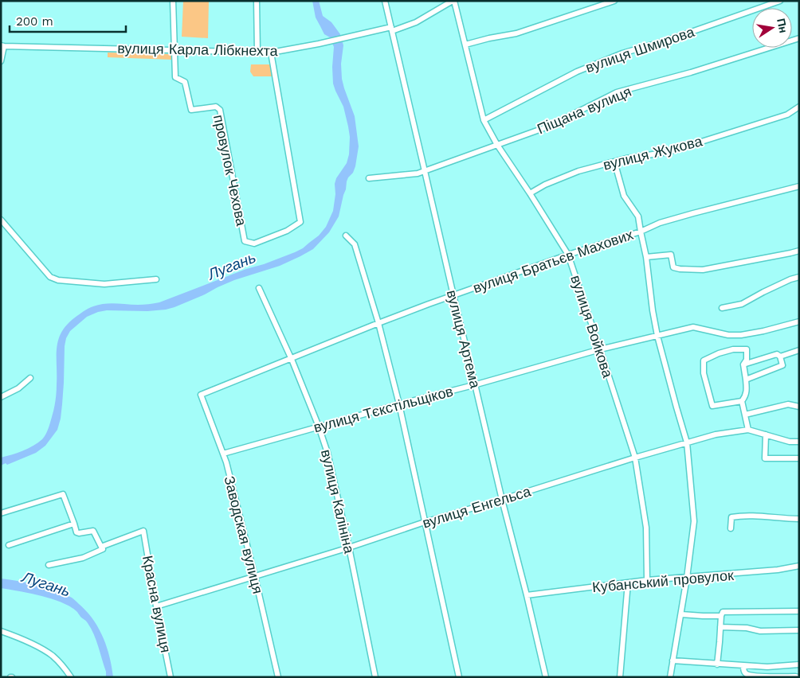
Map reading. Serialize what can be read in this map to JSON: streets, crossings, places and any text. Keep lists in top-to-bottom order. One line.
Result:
{"streets":{"street":["вулиця Карла Лібкнехта","вулиця Шмирова","Піщана вулиця","вулиця Жукова","провулок Чехова","вулиця Братьєв Махових","вулиця Войкова","вулиця Артема","вулиця Тєкстільщіков","вулиця Калініна","вулиця Енгельса","Заводская вулиця","Кубанський провулок","Красна вулиця"]},"crossings":[["вулиця Карла Лібкнехта","провулок Чехова"],["вулиця Карла Лібкнехта","вулиця Войкова"],["вулиця Карла Лібкнехта","вулиця Артема"],["вулиця Шмирова","вулиця Войкова"],["Піщана вулиця","вулиця Войкова"],["Піщана вулиця","вулиця Артема"],["вулиця Жукова","вулиця Войкова"],["вулиця Братьєв Махових","вулиця Войкова"],["вулиця Братьєв Махових","вулиця Артема"],["вулиця Братьєв Махових","вулиця Калініна"],["вулиця Братьєв Махових","Заводская вулиця"],["вулиця Войкова","вулиця Тєкстільщіков"],["вулиця Войкова","вулиця Енгельса"],["вулиця Войкова","Кубанський провулок"],["вулиця Артема","вулиця Тєкстільщіков"],["вулиця Артема","вулиця Енгельса"],["вулиця Артема","Кубанський провулок"],["вулиця Тєкстільщіков","вулиця Калініна"],["вулиця Тєкстільщіков","Заводская вулиця"],["вулиця Калініна","вулиця Енгельса"],["вулиця Енгельса","Заводская вулиця"],["вулиця Енгельса","Красна вулиця"]],"water":["Лугань"],"scale_bar":"200 m","north":"right"}
